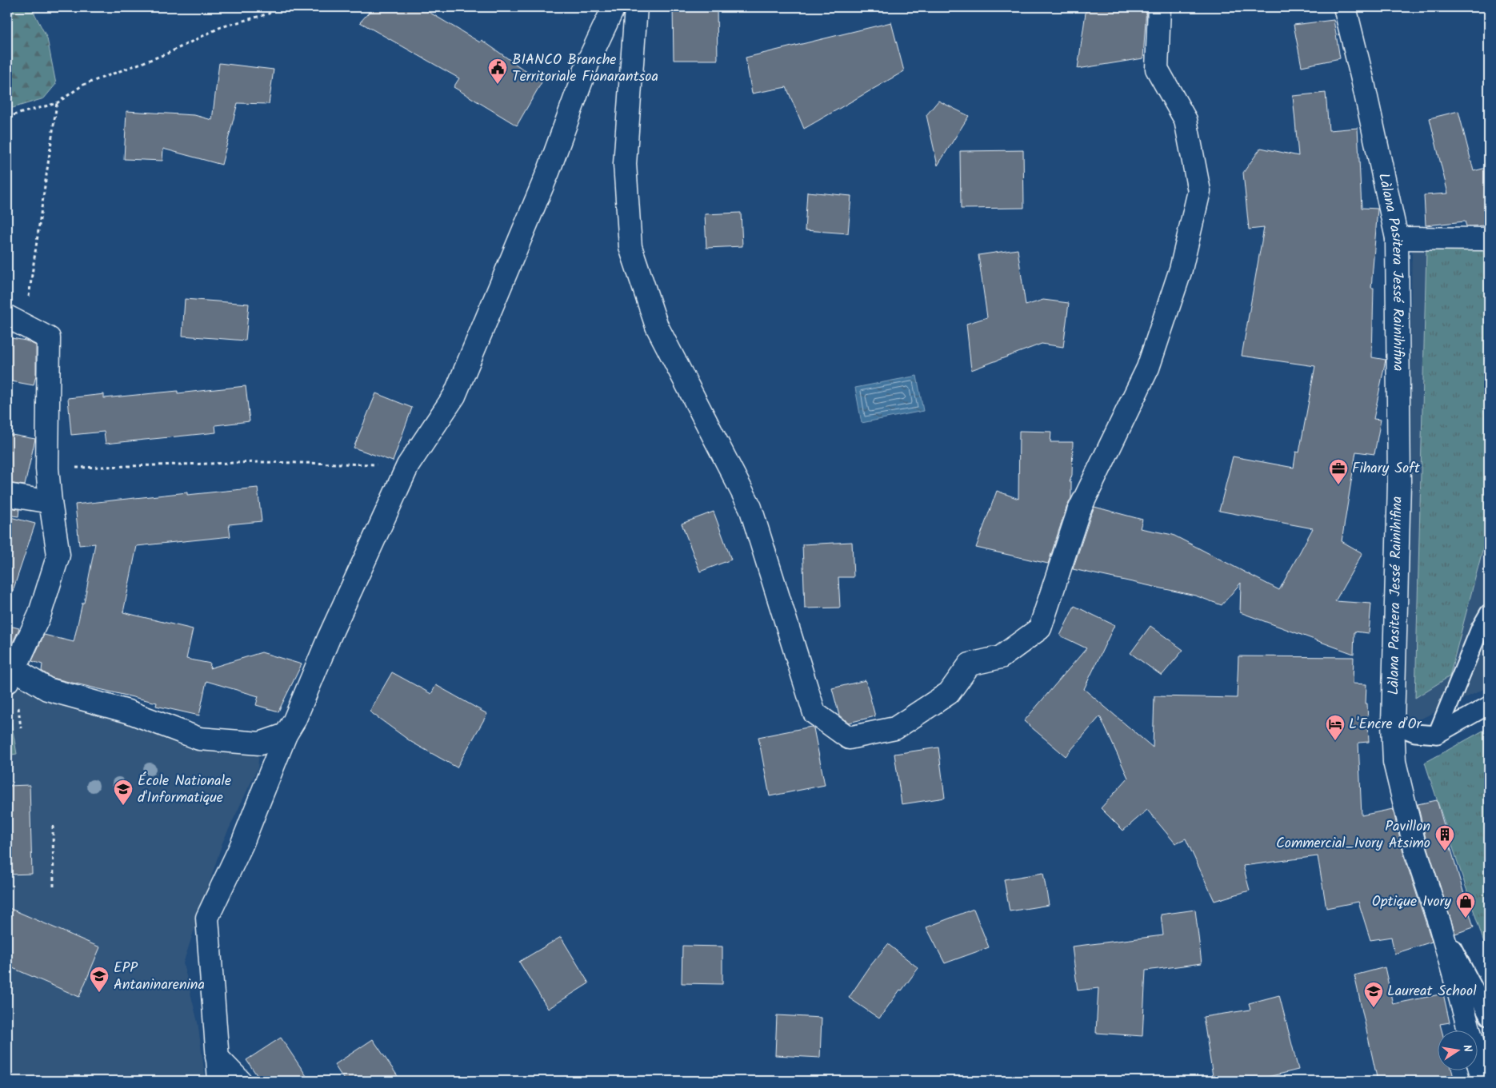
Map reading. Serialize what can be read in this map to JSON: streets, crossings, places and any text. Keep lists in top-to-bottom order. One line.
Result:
{"streets":{"street":["Làlana Pasitera Jessé Rainihifina"]},"places":{"public building":["BIANCO Branche Territoriale Fianarantsoa"],"office":["Fihary Soft"],"hotel":["L'Encre d'Or"],"school or university":["École Nationale d'Informatique","EPP Antaninarenina","Laureat School"],"building":["Pavillon Commercial_Ivory Atsimo"],"shop":["Optique Ivory"]},"north":"right"}
